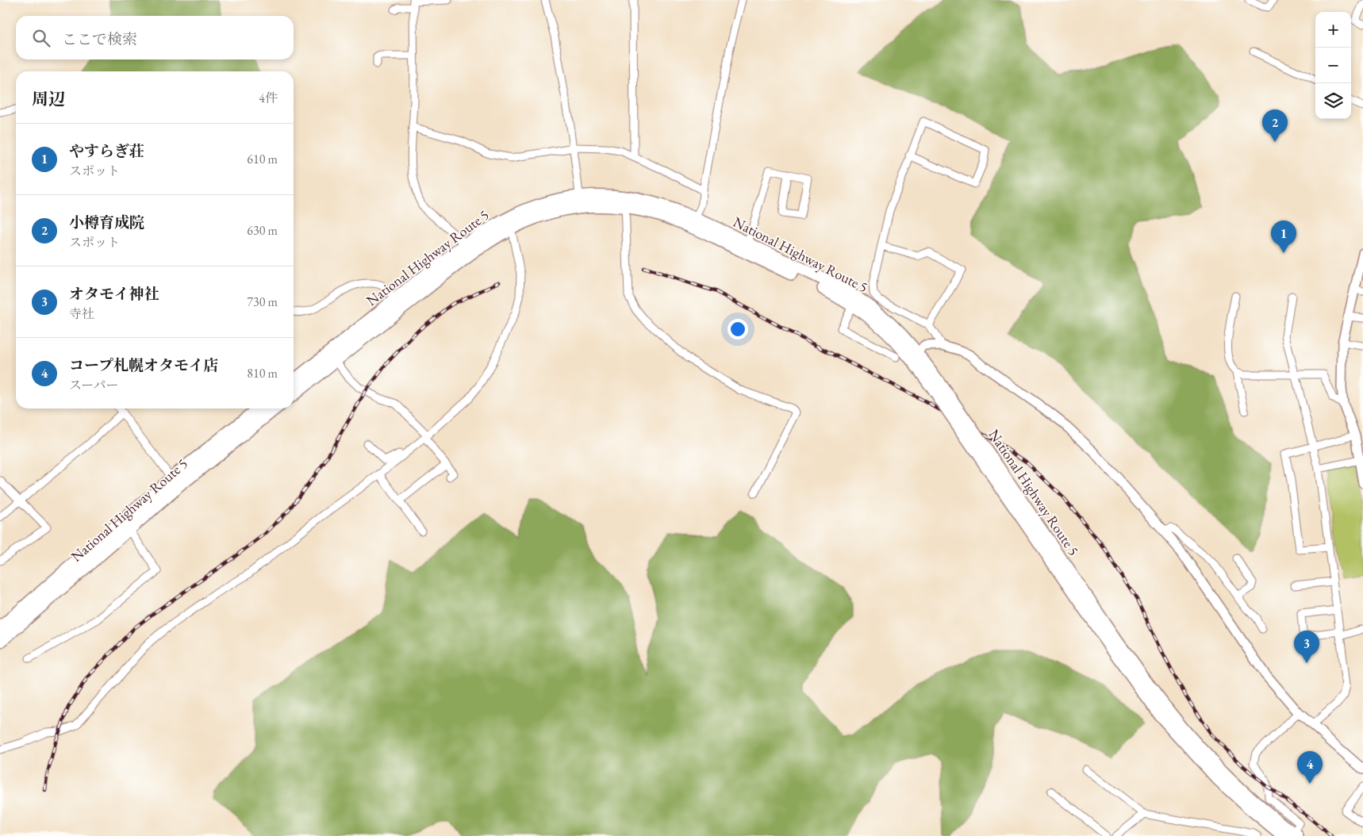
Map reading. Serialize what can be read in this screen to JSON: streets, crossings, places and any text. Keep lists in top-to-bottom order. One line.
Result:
{"streets":{"highway":["National Highway Route 5"]},"page":{"map_buttons":["+","−"],"search":"ここで検索","heading":["周辺","4件"],"pins":["2","1","3","4"],"list":[{"mark":"1","name":"やすらぎ荘","note":"スポット","value":"610 m"},{"mark":"2","name":"小樽育成院","note":"スポット","value":"630 m"},{"mark":"3","name":"オタモイ神社","note":"寺社","value":"730 m"},{"mark":"4","name":"コープ札幌オタモイ店","note":"スーパー","value":"810 m"}]}}
